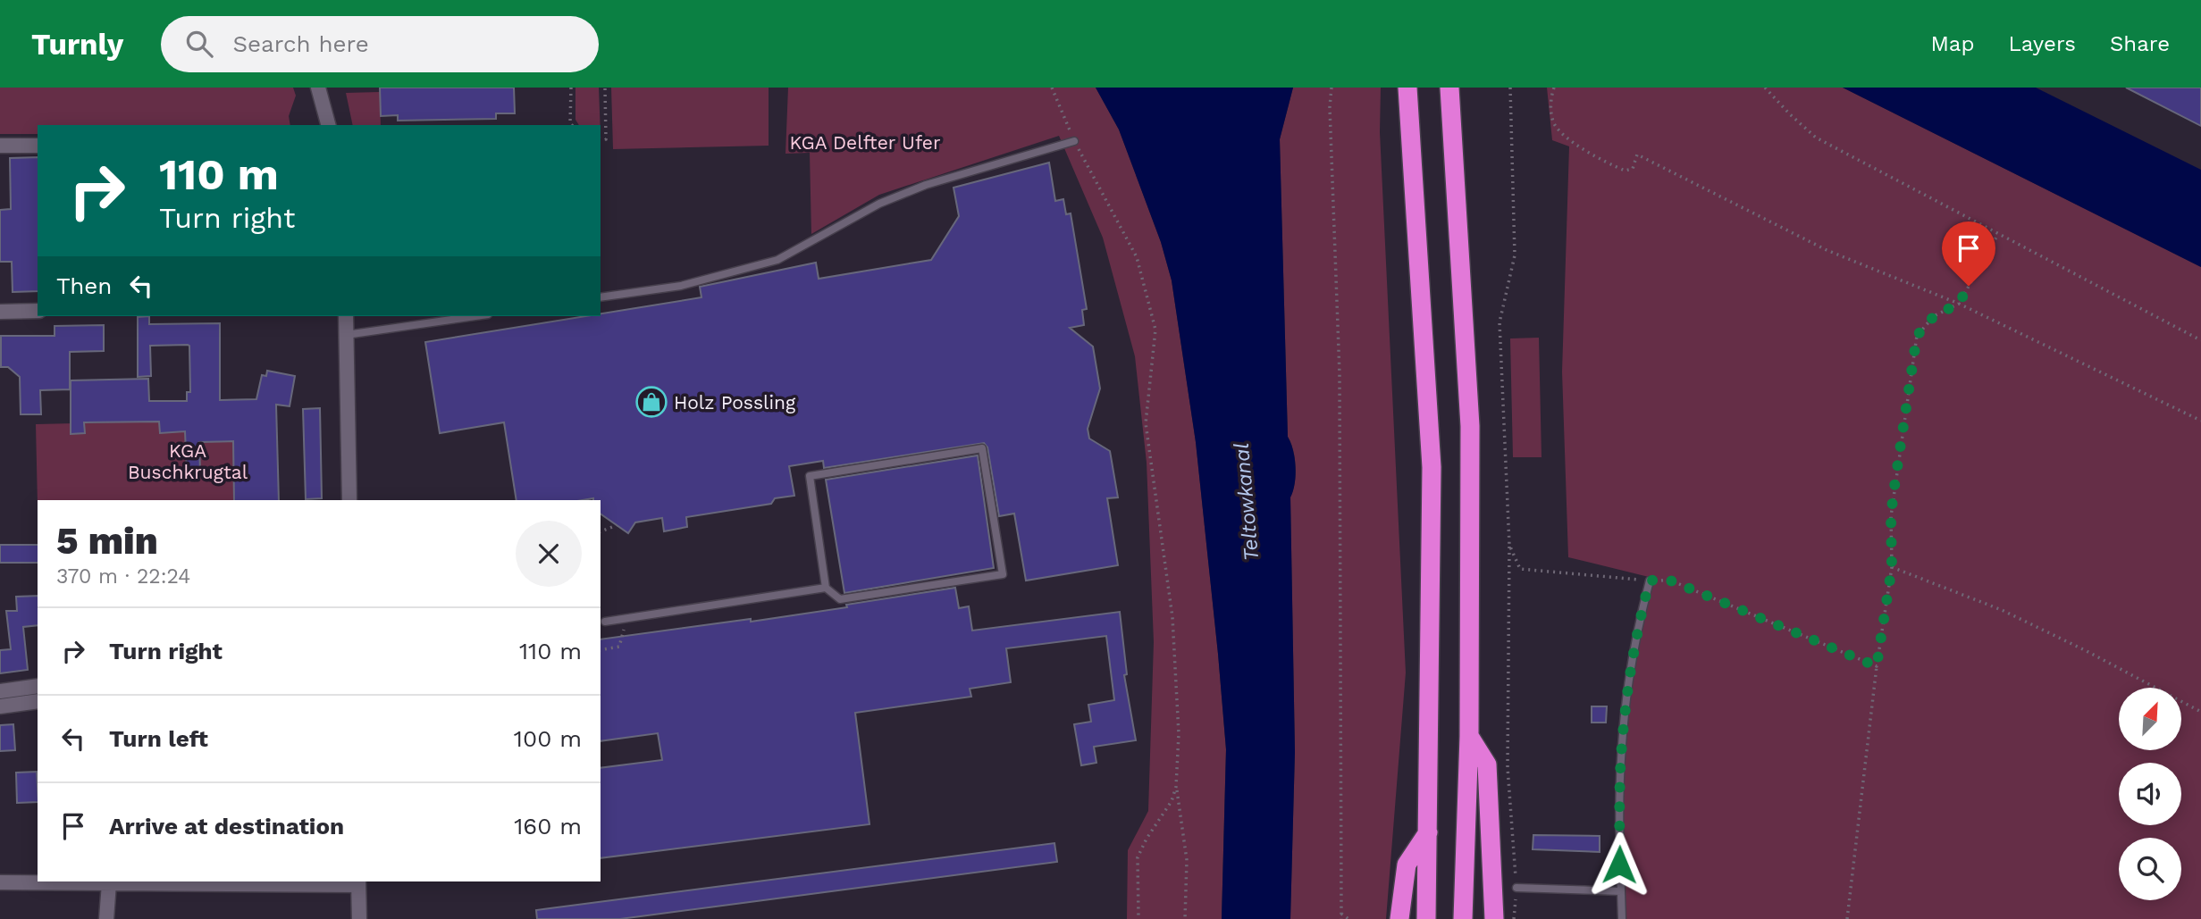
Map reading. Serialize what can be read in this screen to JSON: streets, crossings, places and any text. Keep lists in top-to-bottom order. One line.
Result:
{"water":["Teltowkanal"],"parks":["KGA Delfter Ufer","KGA Buschkrugtal"],"places":{"shop":["Holz Possling"]},"north":"top right","page":{"header":"Turnly","search":"Search here","nav":["Map","Layers","Share"],"turn":["110 m","Turn right"],"then":"Then","heading":["5 min","370 m · 22:24"],"list":[{"name":"Turn right","value":"110 m"},{"name":"Turn left","value":"100 m"},{"name":"Arrive at destination","value":"160 m"}]}}
